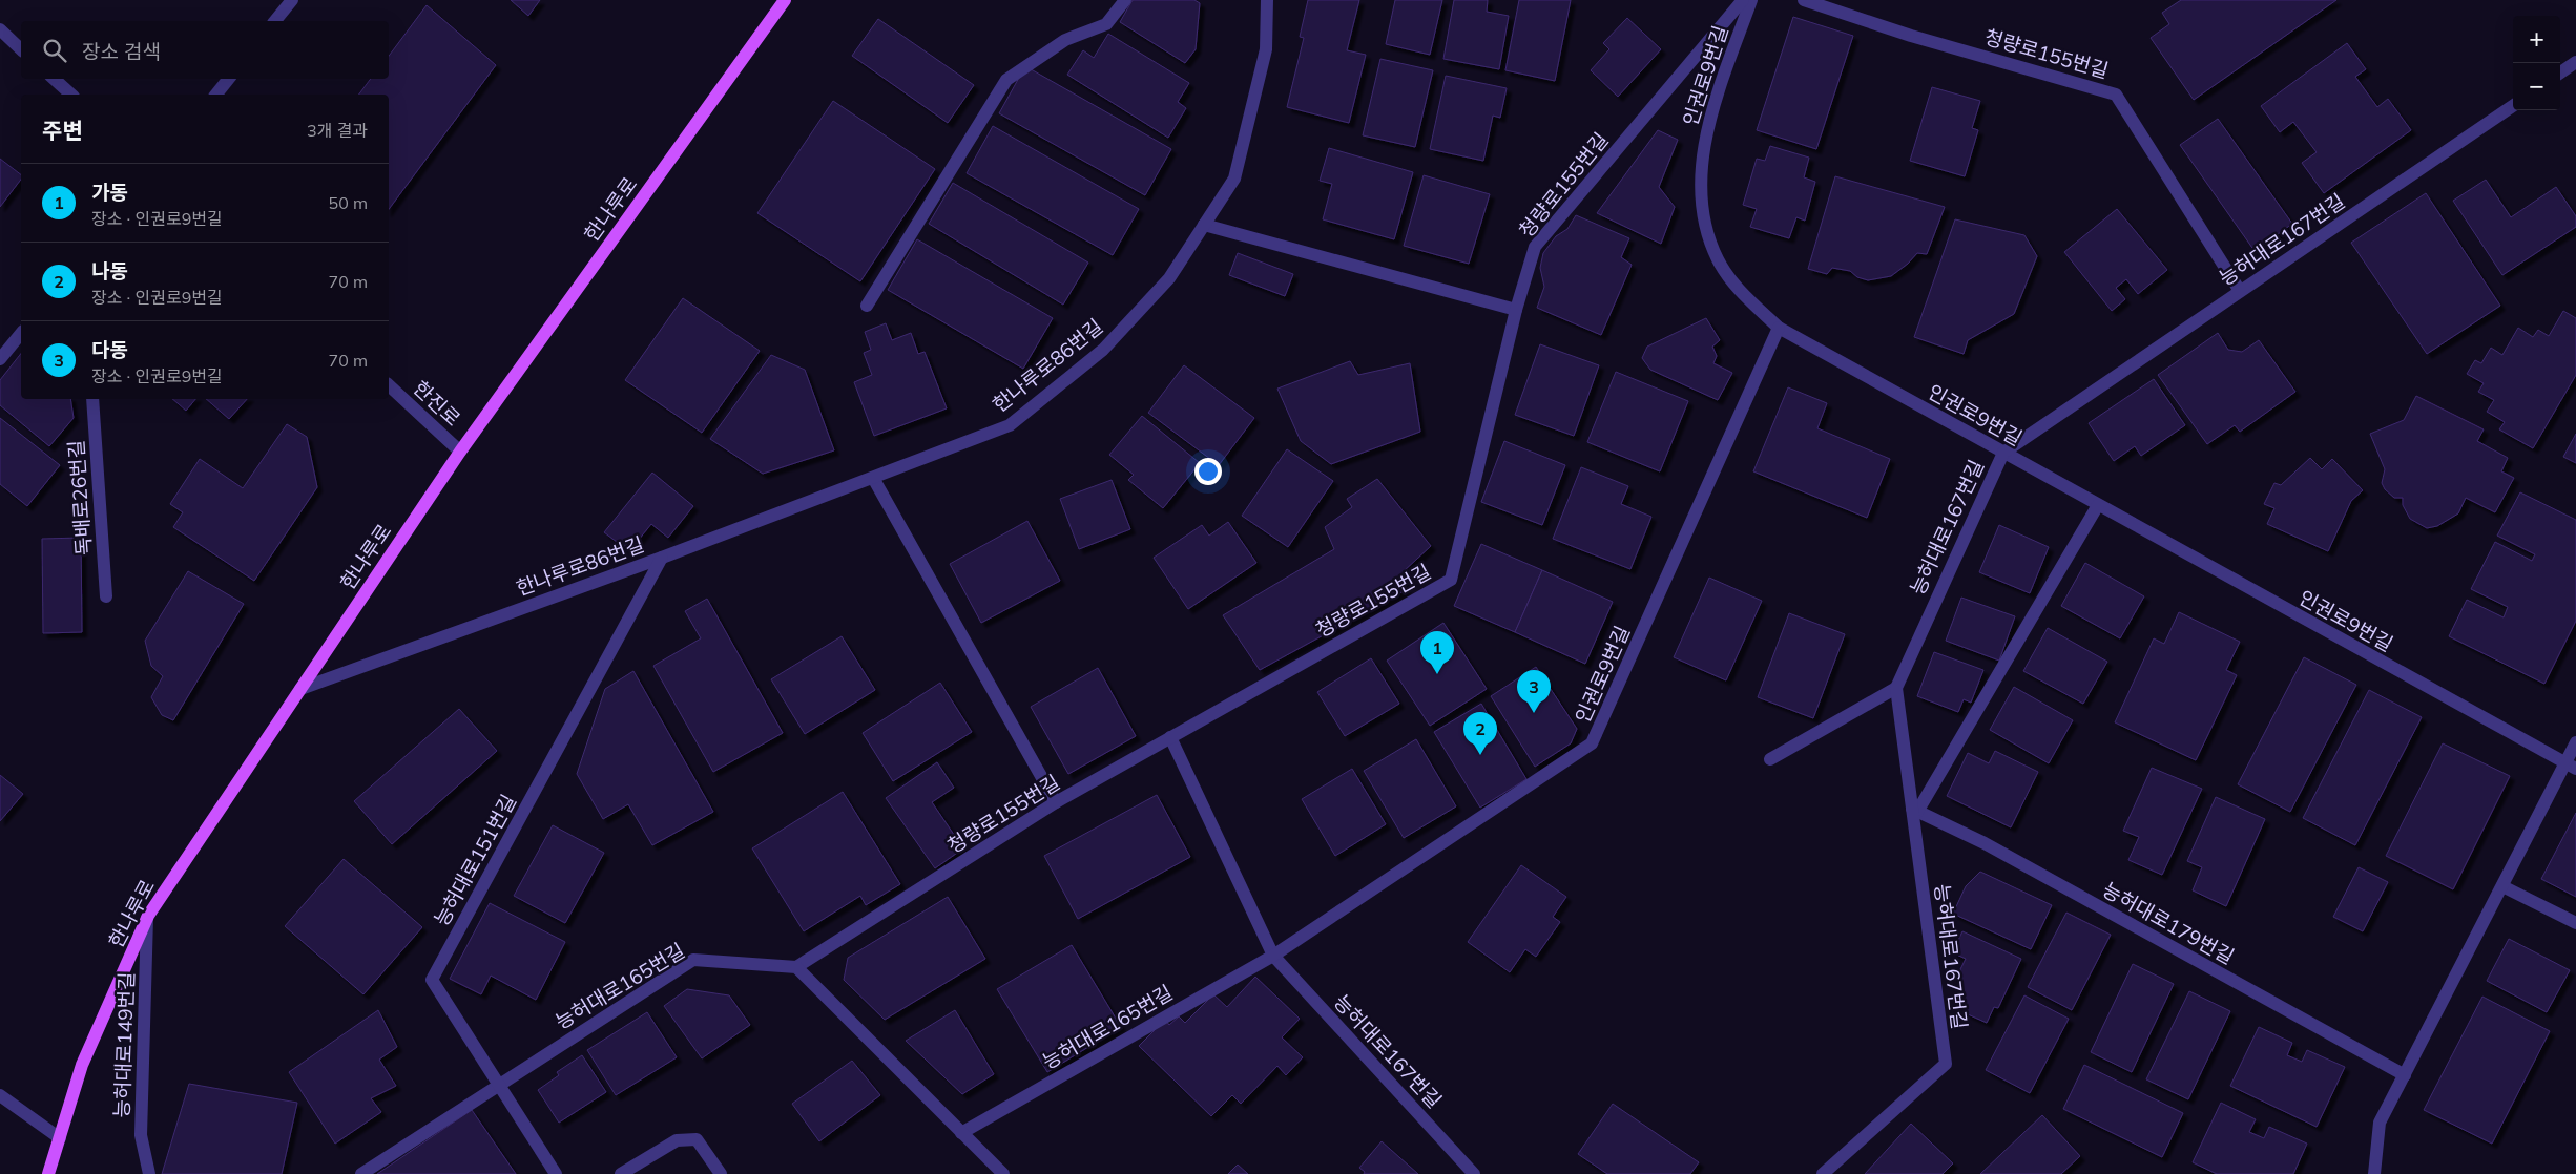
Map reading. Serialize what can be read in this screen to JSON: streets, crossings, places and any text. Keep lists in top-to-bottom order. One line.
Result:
{"streets":{"main road":["한나루로"],"street":["청량로155번길","인권로9번길","능허대로167번길","한나루로86번길","한진로","독배로26번길","능허대로151번길","능허대로179번길","능허대로165번길","능허대로149번길"]},"crossings":[["청량로155번길","능허대로167번길"],["청량로155번길","능허대로165번길"],["인권로9번길","능허대로167번길"],["인권로9번길","능허대로165번길"],["한나루로","한나루로86번길"],["한나루로","한진로"],["한나루로","능허대로149번길"],["능허대로167번길","능허대로179번길"],["능허대로167번길","능허대로165번길"],["한나루로86번길","능허대로151번길"],["능허대로151번길","능허대로165번길"]],"page":{"map_buttons":["+","−"],"search":"장소 검색","heading":["주변","3개 결과"],"list":[{"mark":"1","name":"가동","note":"장소 · 인권로9번길","value":"50 m"},{"mark":"2","name":"나동","note":"장소 · 인권로9번길","value":"70 m"},{"mark":"3","name":"다동","note":"장소 · 인권로9번길","value":"70 m"}],"pins":["1","3","2"]}}
